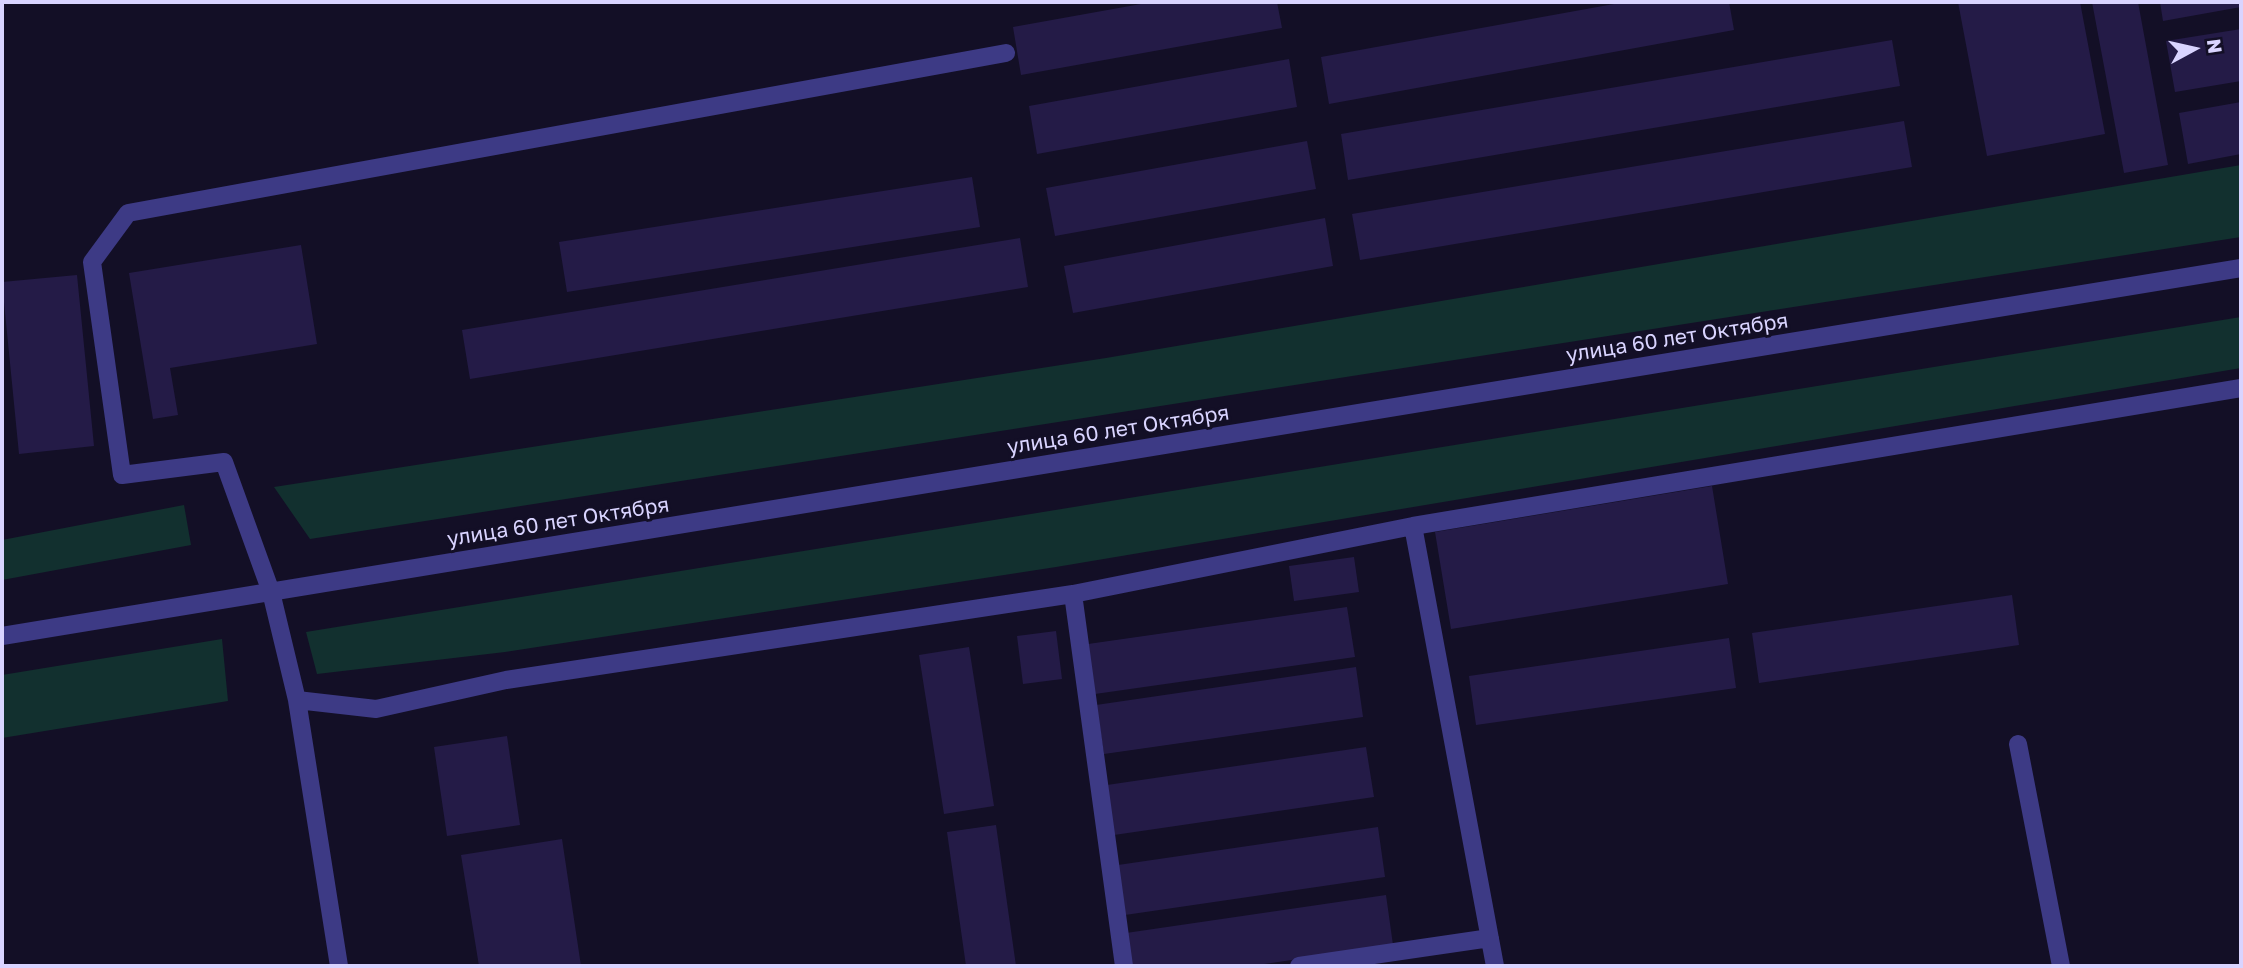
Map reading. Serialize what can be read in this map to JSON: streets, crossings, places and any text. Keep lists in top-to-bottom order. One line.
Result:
{"streets":{"street":["улица 60 лет Октября"]},"north":"right"}
